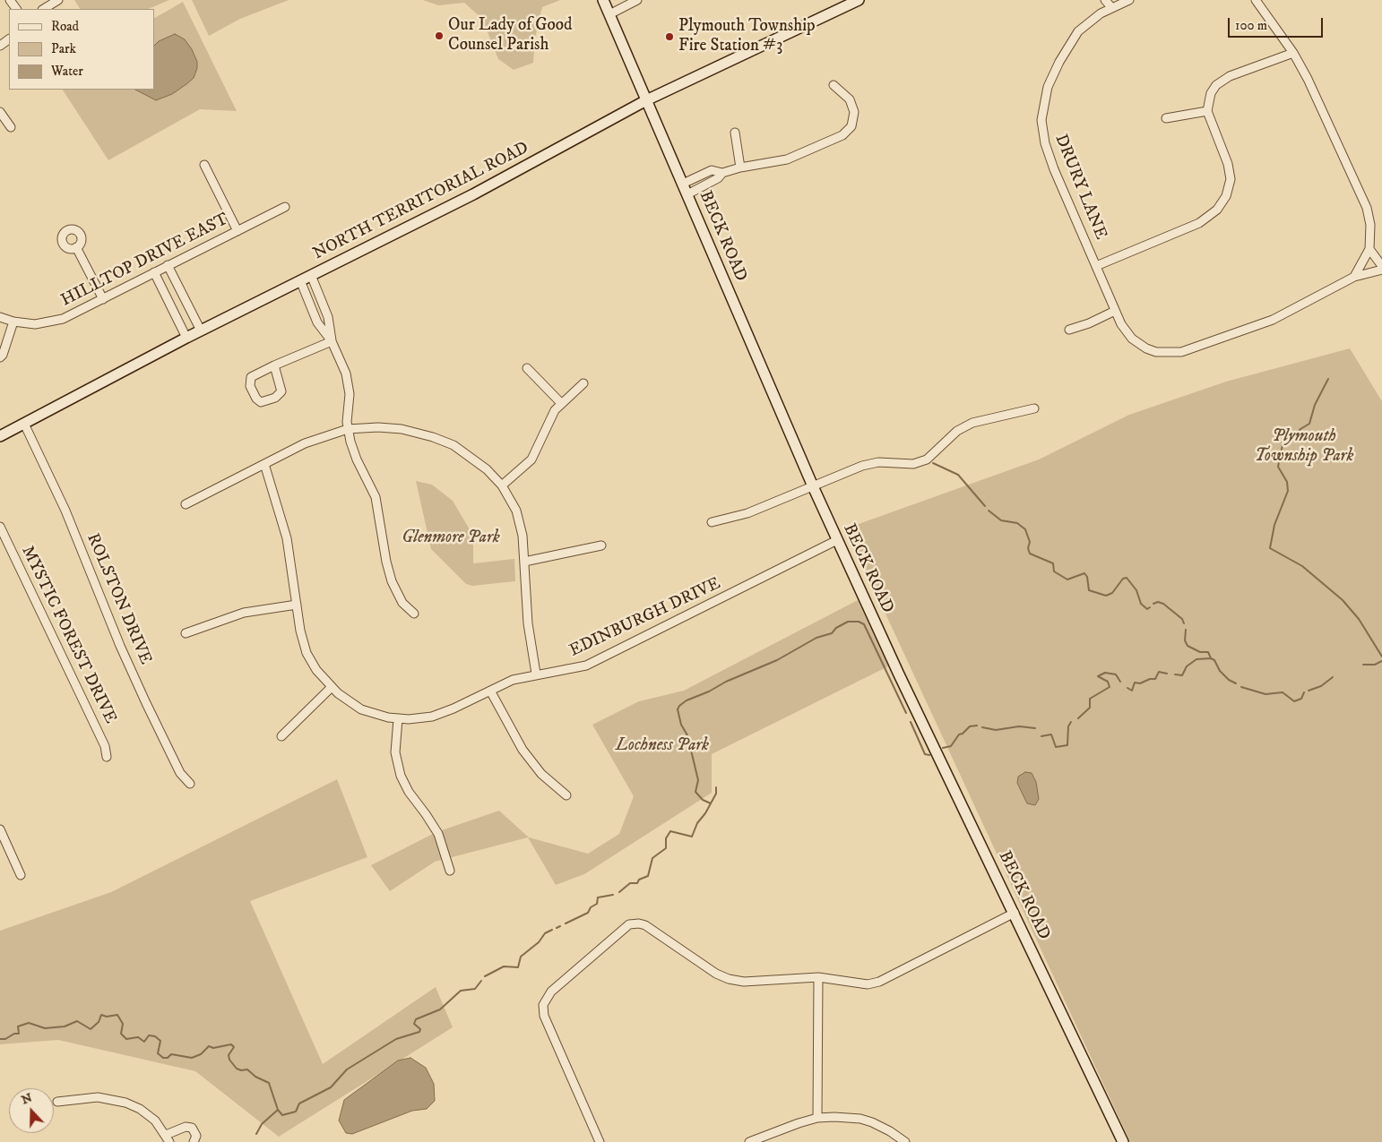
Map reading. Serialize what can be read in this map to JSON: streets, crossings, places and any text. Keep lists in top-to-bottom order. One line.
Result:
{"streets":{"main road":["NORTH TERRITORIAL ROAD","BECK ROAD"],"street":["DRURY LANE","HILLTOP DRIVE EAST","ROLSTON DRIVE","EDINBURGH DRIVE","MYSTIC FOREST DRIVE"]},"crossings":[["NORTH TERRITORIAL ROAD","BECK ROAD"],["NORTH TERRITORIAL ROAD","ROLSTON DRIVE"],["BECK ROAD","EDINBURGH DRIVE"]],"parks":["Plymouth Township Park","Glenmore Park","Lochness Park"],"places":["Our Lady of Good Counsel Parish","Plymouth Township Fire Station #3"],"legend":["Road","Park","Water"],"scale_bar":"100 m","north":"top"}
